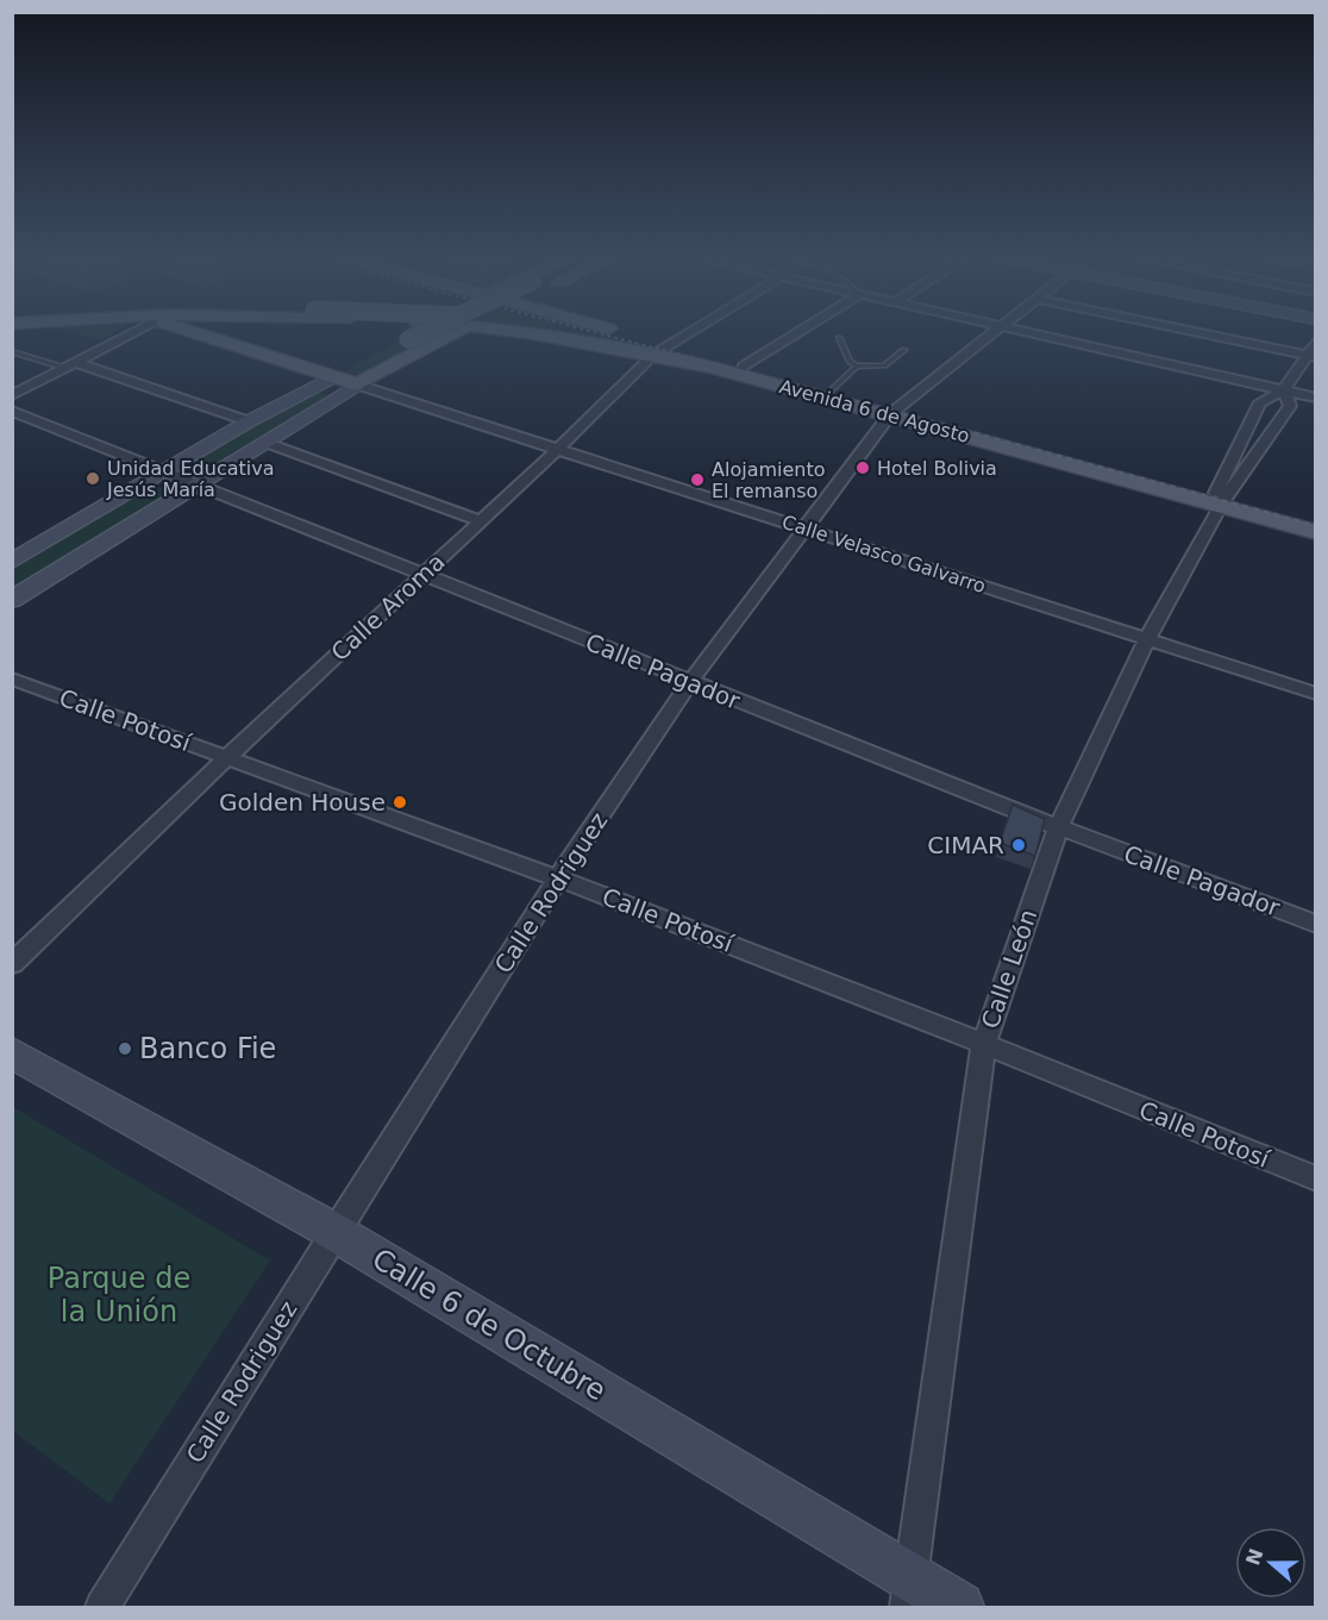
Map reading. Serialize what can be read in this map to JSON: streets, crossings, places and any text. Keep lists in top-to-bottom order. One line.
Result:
{"streets":{"main road":["Avenida 6 de Agosto","Calle Velasco Galvarro","Calle 6 de Octubre"],"street":["Calle Aroma","Calle Pagador","Calle Potosí","Calle Rodriguez","Calle León"]},"crossings":[["Avenida 6 de Agosto","Calle Aroma"],["Avenida 6 de Agosto","Calle Rodriguez"],["Avenida 6 de Agosto","Calle León"],["Calle Velasco Galvarro","Calle Aroma"],["Calle Velasco Galvarro","Calle Rodriguez"],["Calle Velasco Galvarro","Calle León"],["Calle Aroma","Calle Pagador"],["Calle Aroma","Calle Potosí"],["Calle Pagador","Calle Rodriguez"],["Calle Pagador","Calle León"],["Calle Potosí","Calle Rodriguez"],["Calle Potosí","Calle León"],["Calle Rodriguez","Calle 6 de Octubre"],["Calle León","Calle 6 de Octubre"]],"parks":["Parque de la Unión"],"places":["Hotel Bolivia","Unidad Educativa Jesús María","Alojamiento El remanso","Golden House","CIMAR","Banco Fie"],"north":"left"}
